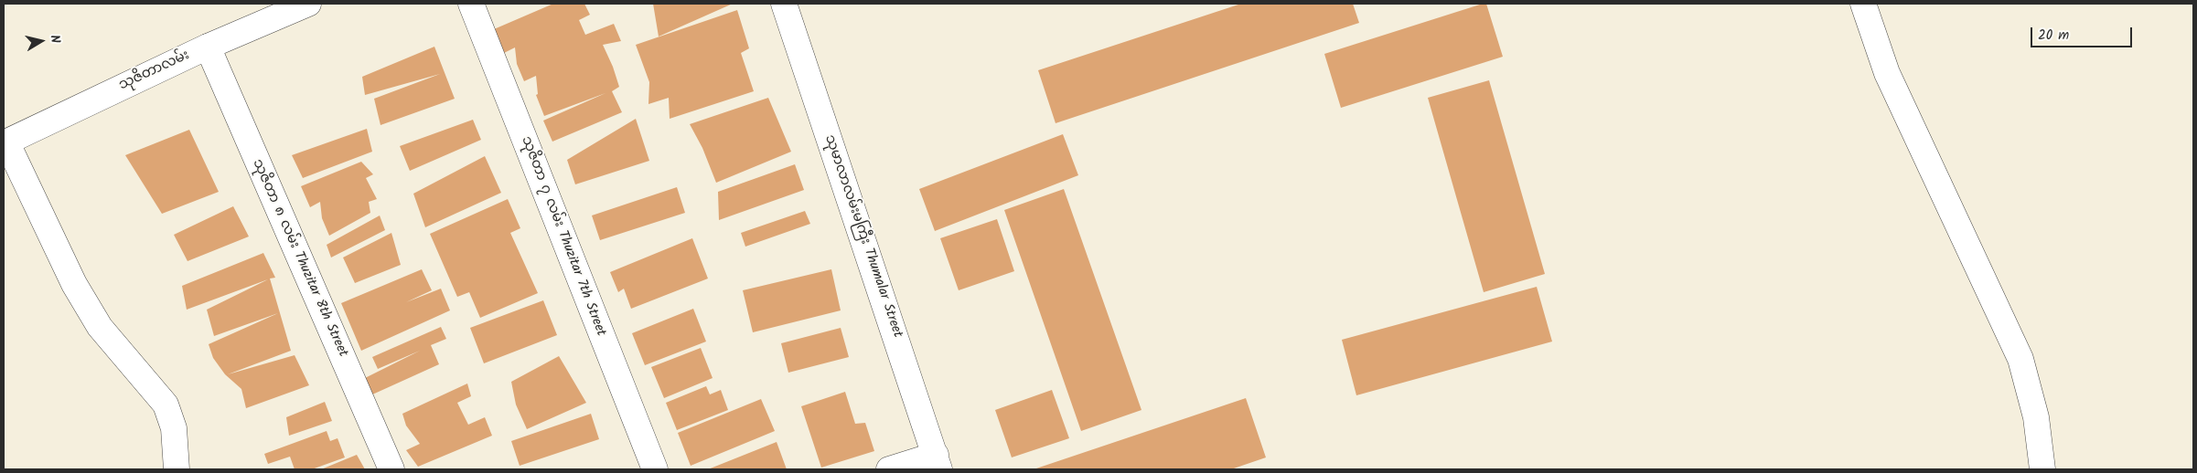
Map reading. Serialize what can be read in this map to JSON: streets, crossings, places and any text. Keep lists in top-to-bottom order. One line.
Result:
{"streets":{"street":["သုဇိတာလမ်း","သုဇိတာ ၇ လမ်း Thuzitar 7th Street","သုမာလာလမ်းမကြီး Thumalar Street","သုဇိတာ ၈ လမ်း Thuzitar 8th Street"]},"crossings":[["သုဇိတာလမ်း","သုဇိတာ ၈ လမ်း Thuzitar 8th Street"]],"scale_bar":"20 m","north":"right"}
